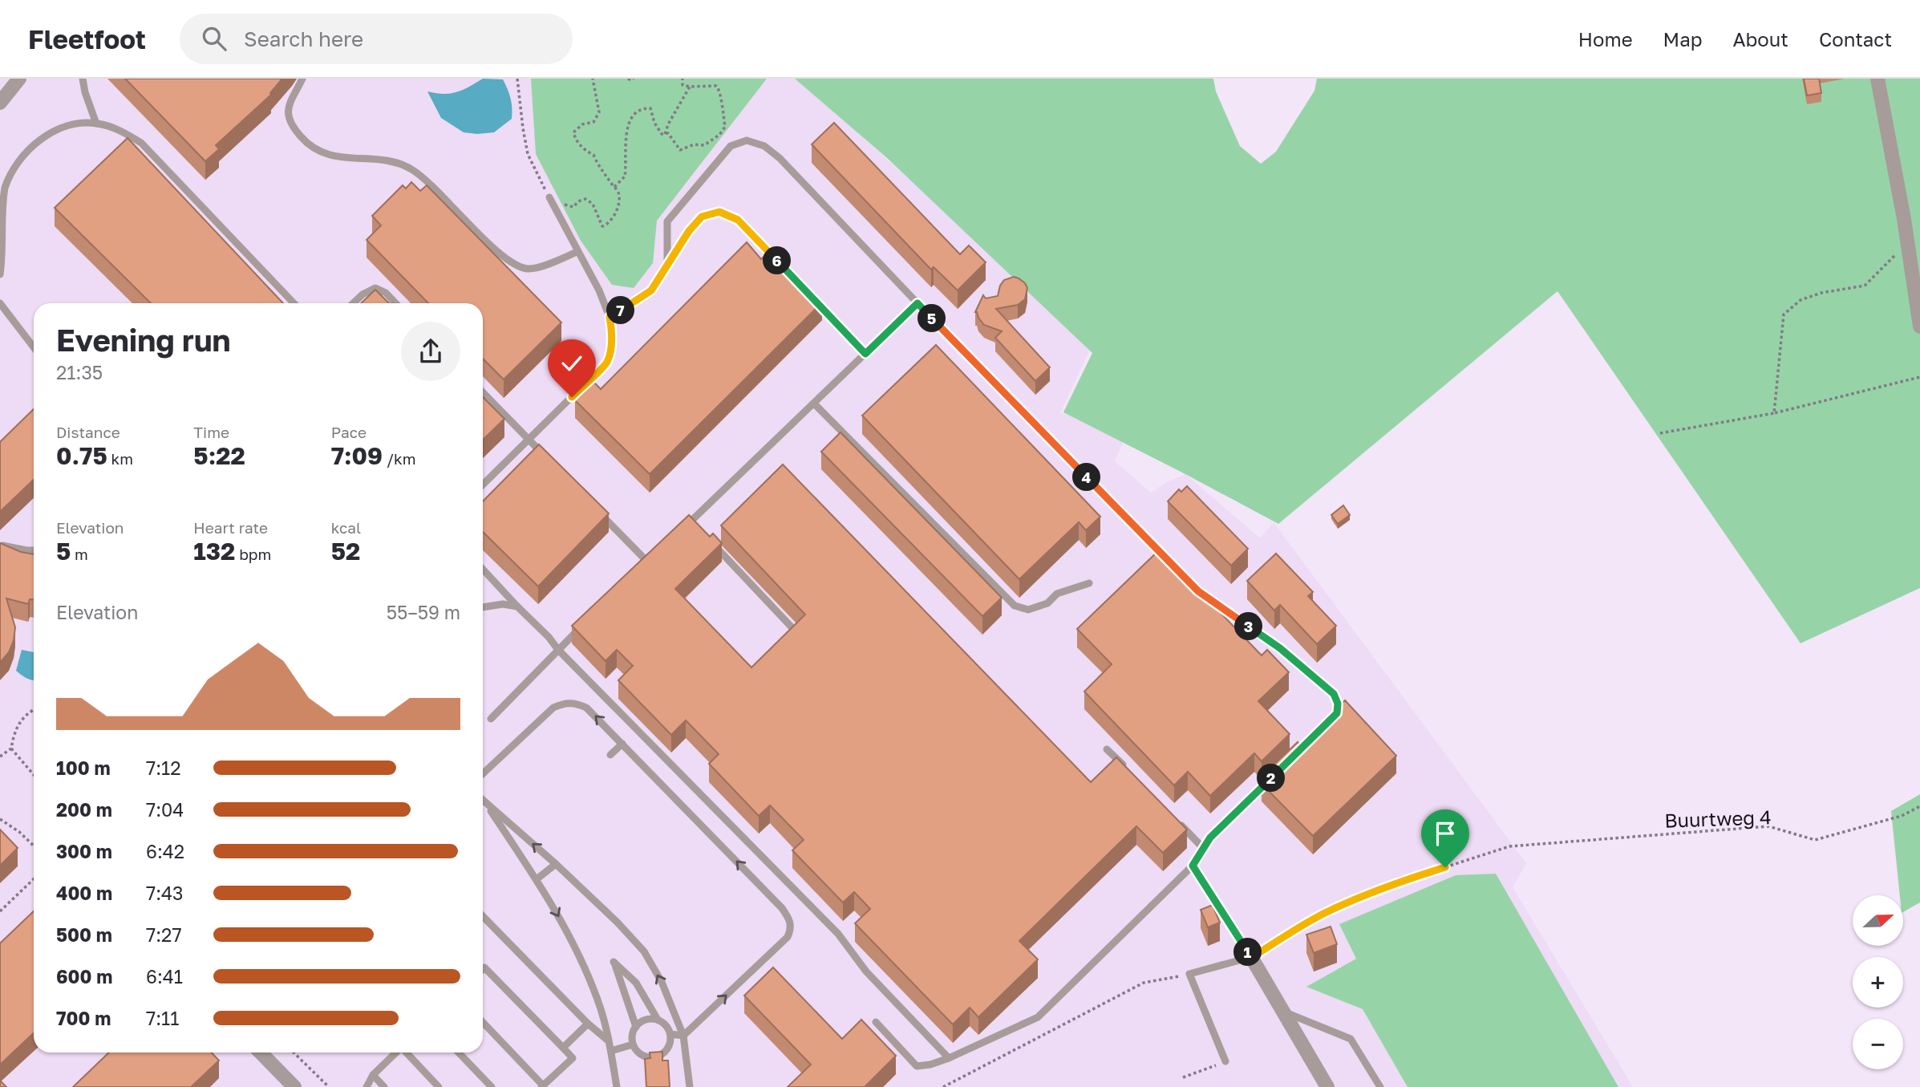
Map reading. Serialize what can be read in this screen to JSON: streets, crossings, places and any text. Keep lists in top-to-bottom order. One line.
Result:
{"streets":{"path":["Buurtweg 4"]},"north":"right","page":{"header":"Fleetfoot","search":"Search here","nav":["Home","Map","About","Contact"],"pins":["6","7","5","4","3","2","1"],"heading":["Evening run","21:35"],"stats":[["Distance","0.75 km"],["Time","5:22"],["Pace","7:09 /km"],["Elevation","5 m"],["Heart rate","132 bpm"],["kcal","52"]],"chart":["Elevation","55–59 m"],"list":[{"name":"100 m","note":"7:12"},{"name":"200 m","note":"7:04"},{"name":"300 m","note":"6:42"},{"name":"400 m","note":"7:43"},{"name":"500 m","note":"7:27"},{"name":"600 m","note":"6:41"},{"name":"700 m","note":"7:11"}],"map_buttons":["+","−"]}}
